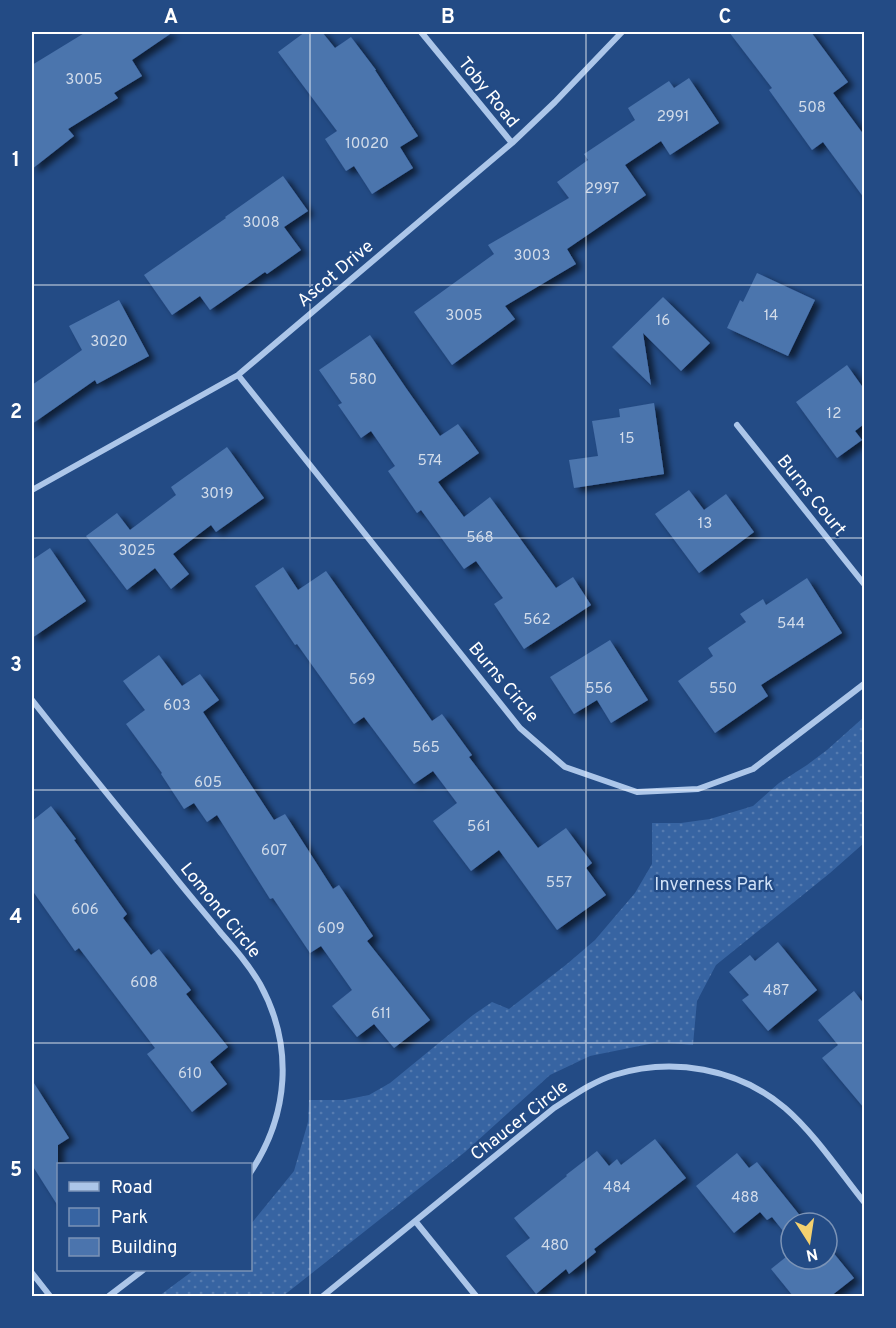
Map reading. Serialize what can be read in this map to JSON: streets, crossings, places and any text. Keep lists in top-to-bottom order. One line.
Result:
{"streets":{"street":["Toby Road","Ascot Drive","Burns Court","Burns Circle","Lomond Circle","Chaucer Circle"]},"crossings":[["Toby Road","Ascot Drive"],["Ascot Drive","Burns Circle"]],"parks":["Inverness Park"],"house_numbers":["3005","508","2991","10020","2997","3008","3003","3005","14","16","3020","580","12","15","574","3019","13","568","3025","562","544","569","556","550","603","565","605","561","607","557","606","609","608","487","611","610","484","488","480"],"legend":["Road","Park","Building"],"north":"bottom","grid":{"columns":["A","B","C"],"rows":["1","2","3","4","5"]}}
